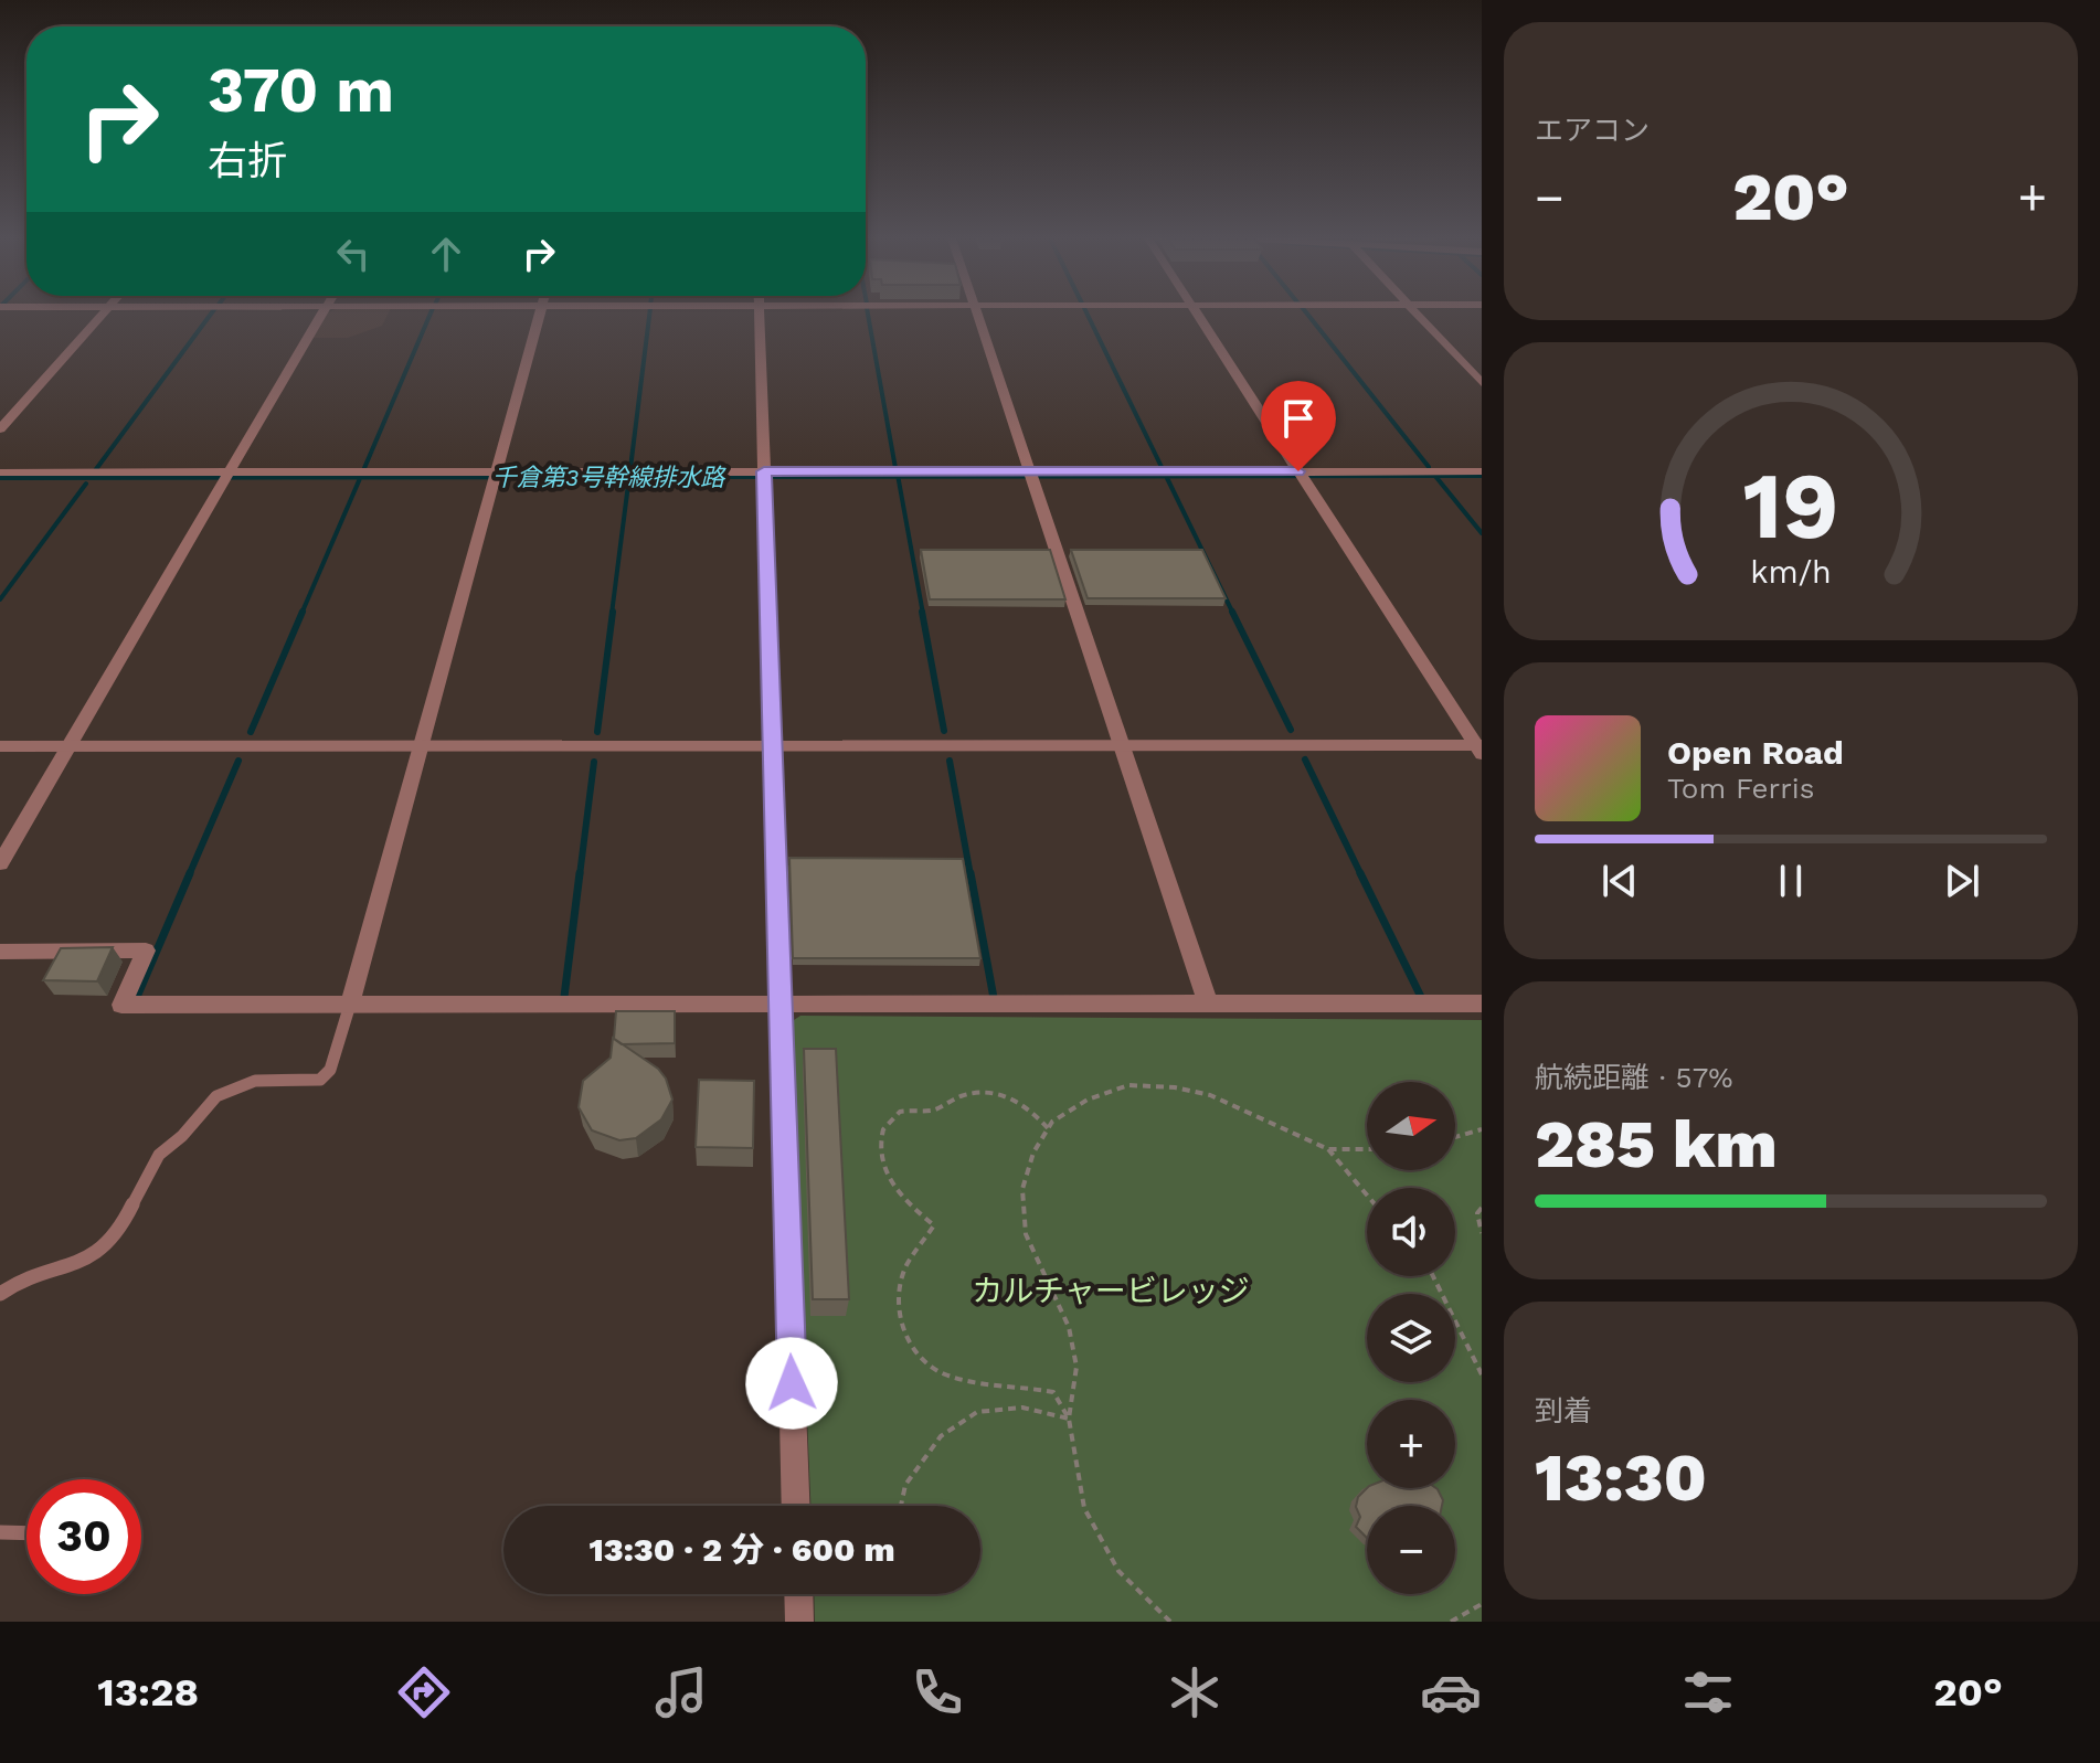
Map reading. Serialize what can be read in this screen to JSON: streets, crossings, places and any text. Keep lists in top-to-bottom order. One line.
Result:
{"water":["千倉第3号幹線排水路"],"parks":["カルチャービレッジ"],"north":"right","page":{"tile":["エアコン",["航続距離 · 57%","285 km"],["到着","13:30"]],"turn":["370 m","右折"],"heat":["−","20°","+"],"song":["Open Road","Tom Ferris"],"map_buttons":["+","−"],"limit":"30","trip":"13:30 · 2 分 · 600 m","tabs":["13:28","20°"],"gauge":["19","km/h"]}}
